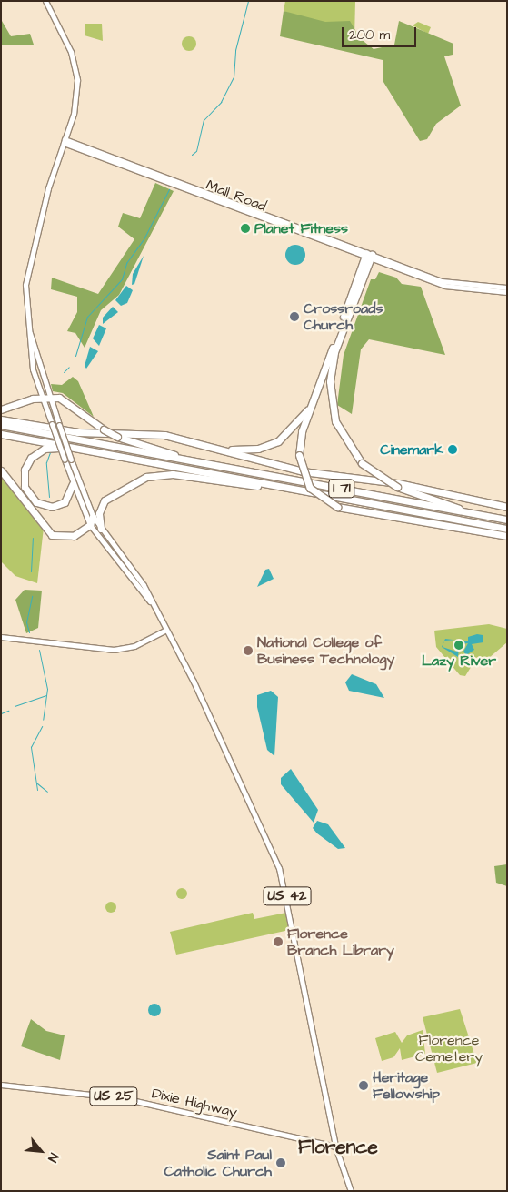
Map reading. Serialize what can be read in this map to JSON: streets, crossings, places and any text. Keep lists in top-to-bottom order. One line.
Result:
{"streets":{"highway":["I 71"],"main road":["Mall Road","US 42","US 25","Dixie Highway"]},"crossings":[["Mall Road","US 42"],["US 42","Dixie Highway"]],"districts":["Florence"],"parks":["Florence Cemetery"],"places":["Planet Fitness","Crossroads Church","Cinemark","Lazy River","National College of Business Technology","Florence Branch Library","Heritage Fellowship","Saint Paul Catholic Church"],"scale_bar":"200 m","north":"bottom right"}
